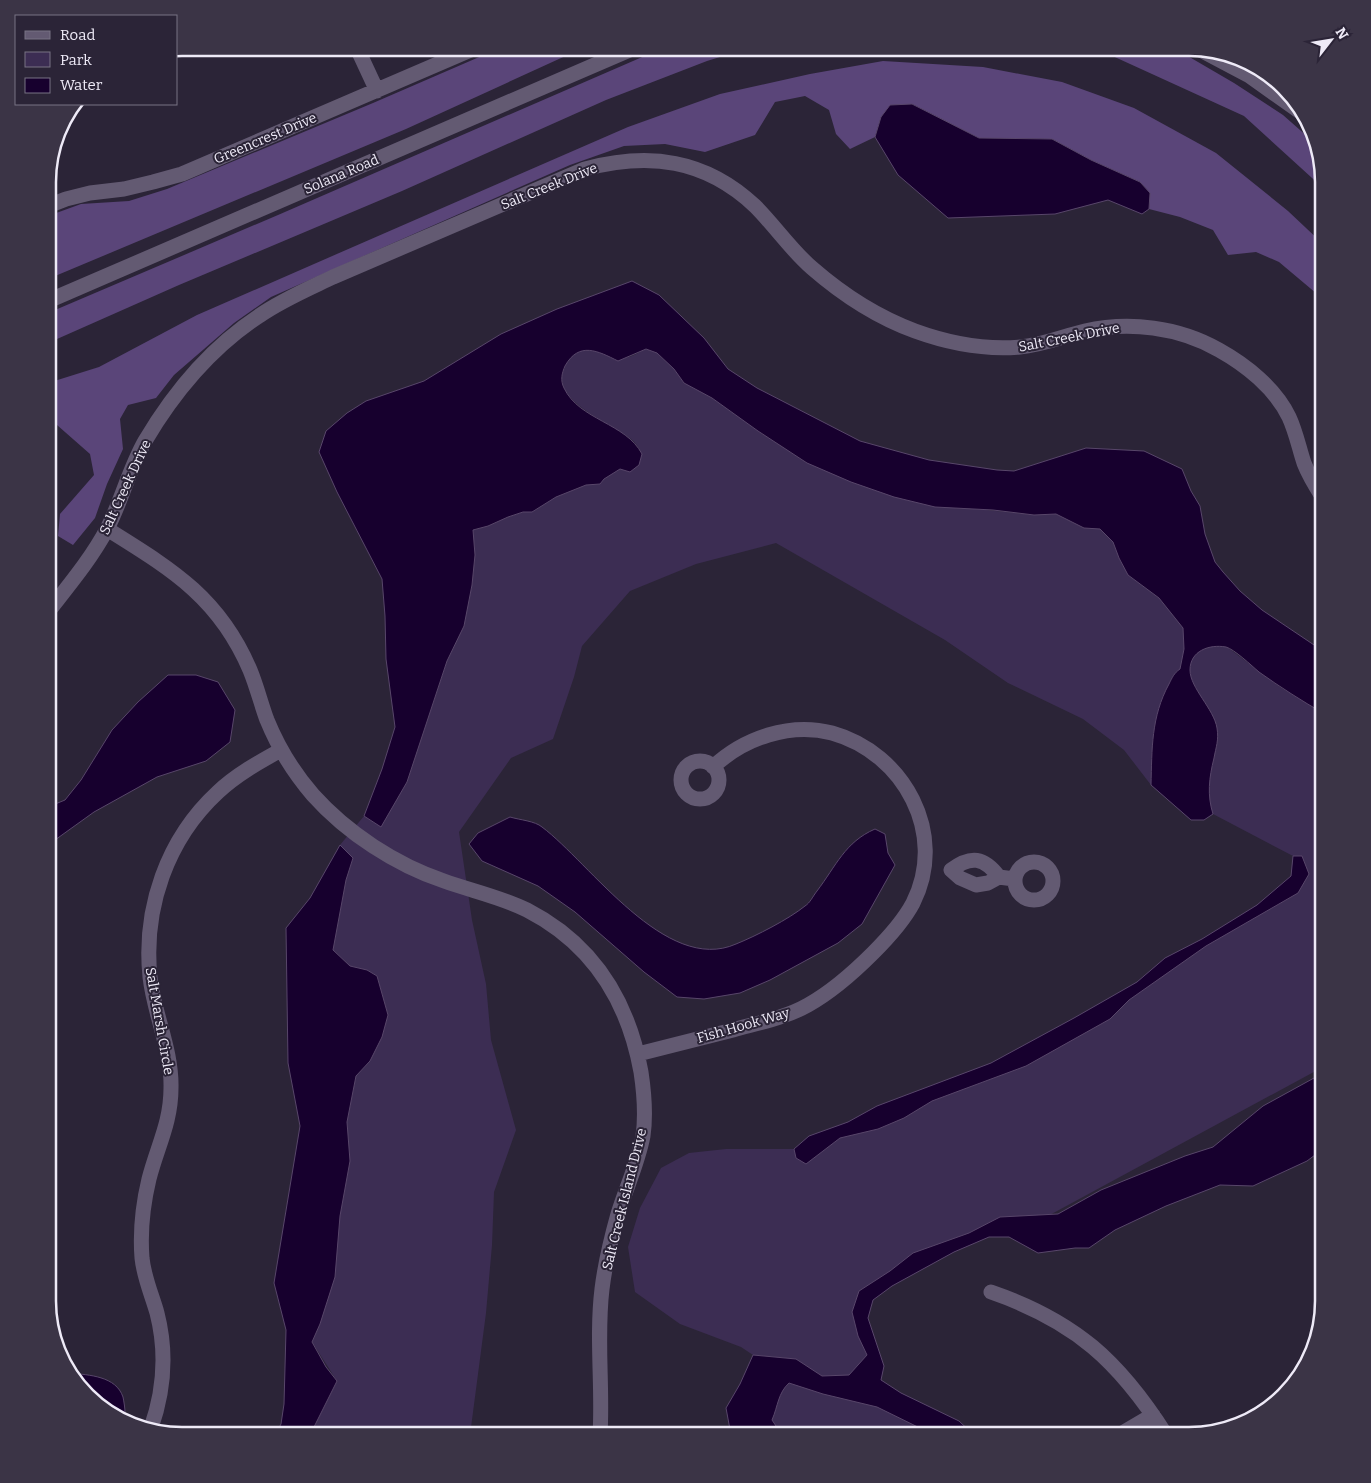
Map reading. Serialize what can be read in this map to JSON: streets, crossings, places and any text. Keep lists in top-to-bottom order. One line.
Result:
{"streets":{"street":["Greencrest Drive","Solana Road","Salt Creek Drive","Salt Marsh Circle","Fish Hook Way","Salt Creek Island Drive"]},"crossings":[["Salt Creek Drive","Salt Creek Island Drive"],["Salt Marsh Circle","Salt Creek Island Drive"],["Fish Hook Way","Salt Creek Island Drive"]],"legend":["Road","Park","Water"],"north":"top right"}
